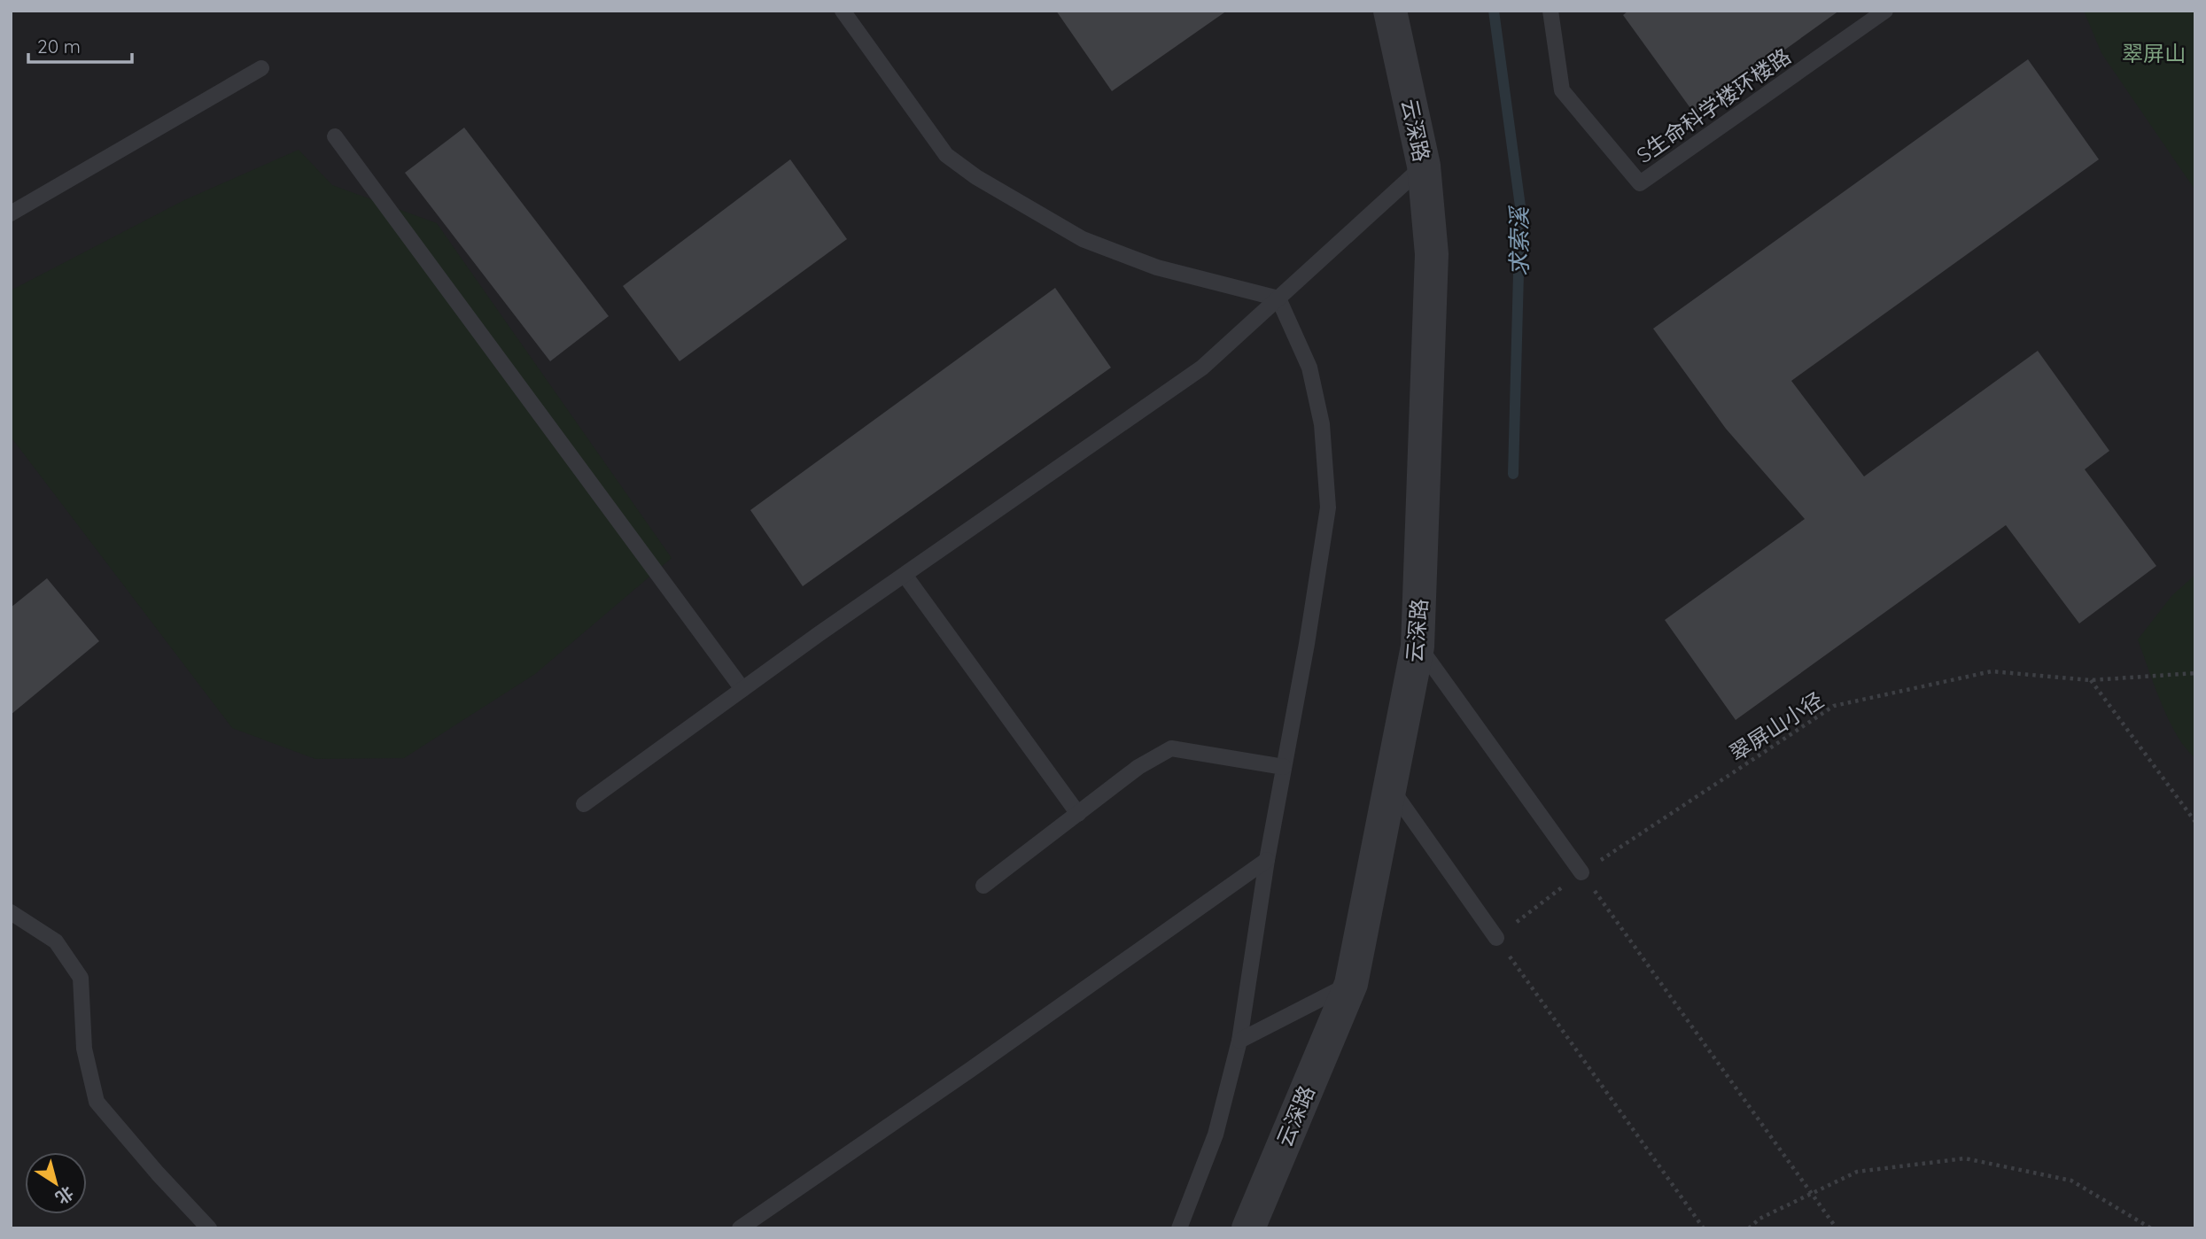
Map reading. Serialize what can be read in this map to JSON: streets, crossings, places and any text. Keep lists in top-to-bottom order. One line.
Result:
{"streets":{"street":["云深路"],"lane":["S生命科学楼环楼路"],"path":["翠屏山小径"]},"water":["求索溪"],"parks":["翠屏山"],"scale_bar":"20 m","north":"bottom right"}
